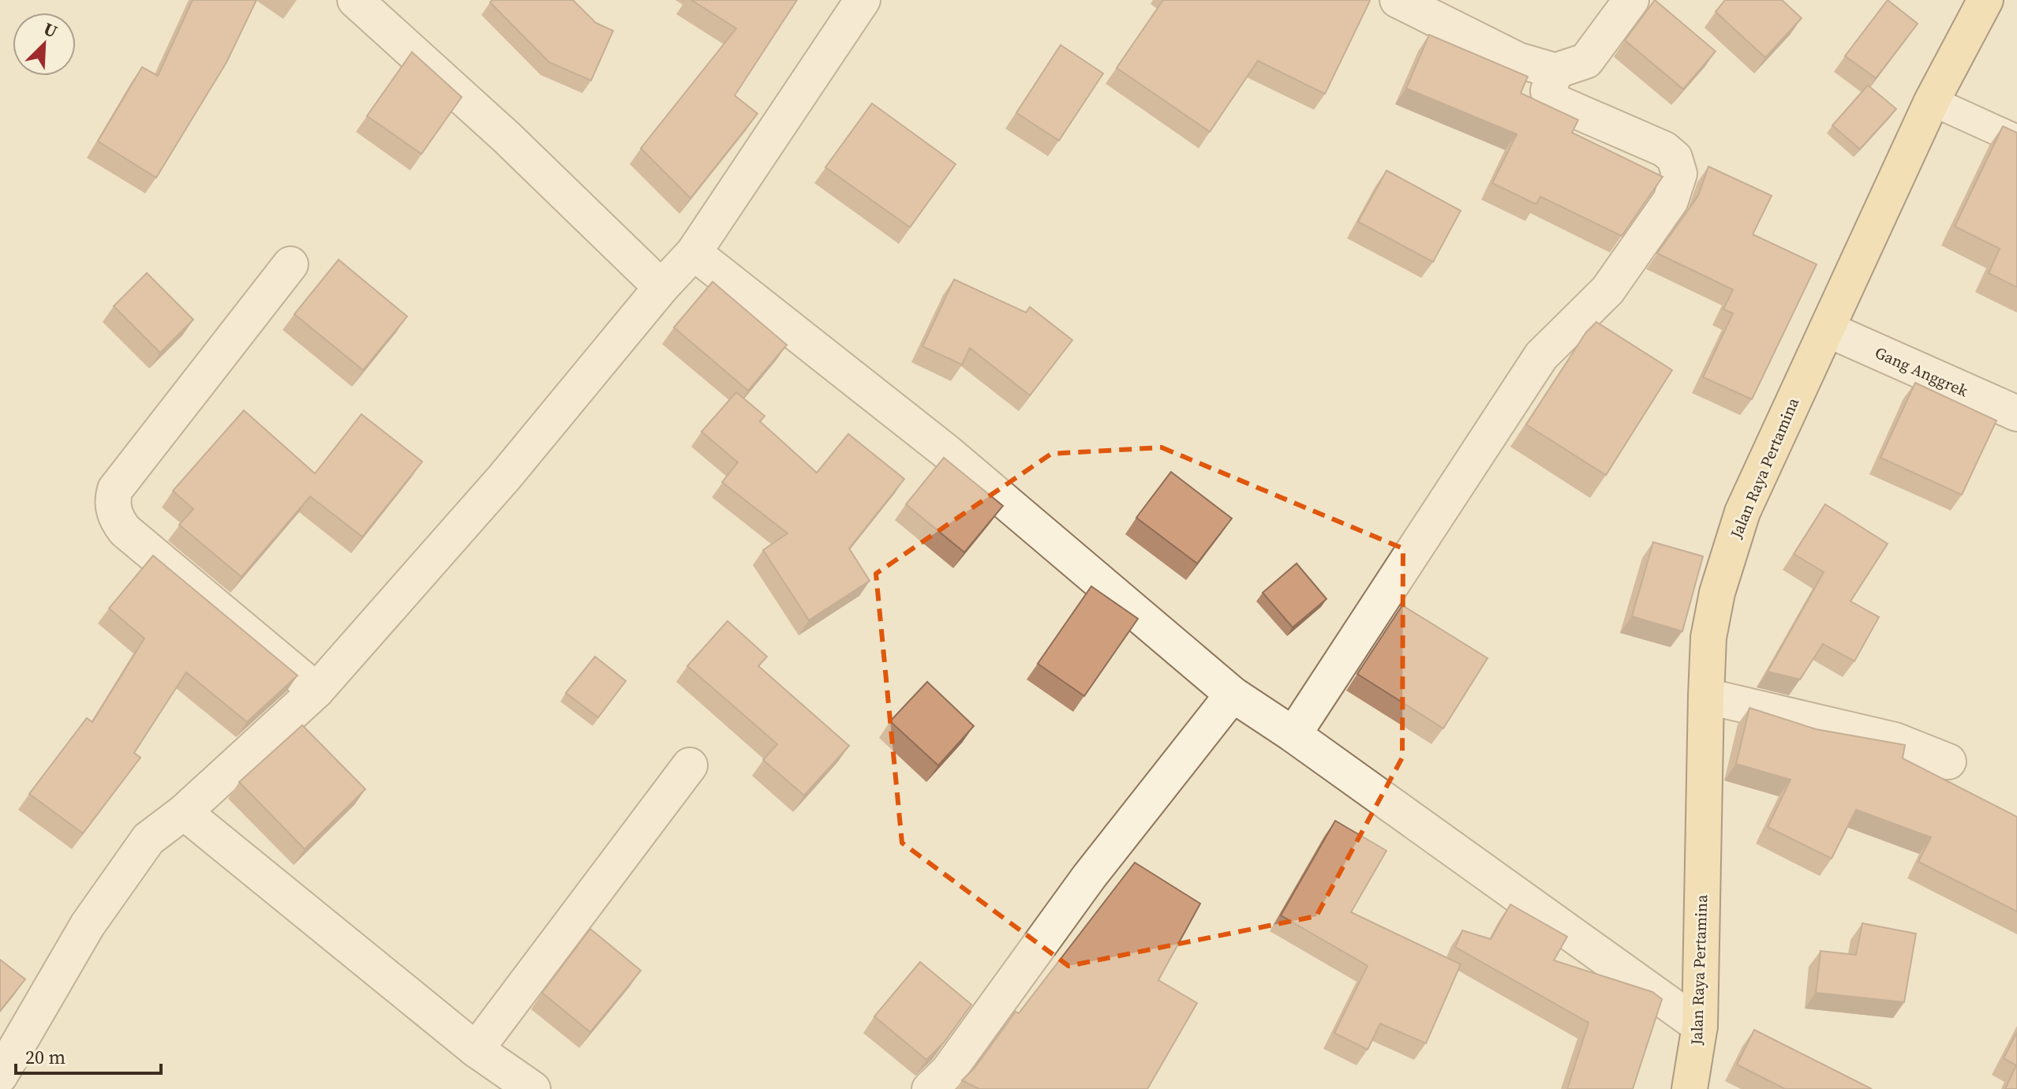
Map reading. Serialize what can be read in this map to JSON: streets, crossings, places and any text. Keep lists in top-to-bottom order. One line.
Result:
{"streets":{"main road":["Jalan Raya Pertamina"],"street":["Gang Anggrek"]},"crossings":[["Gang Anggrek","Jalan Raya Pertamina"]],"scale_bar":"20 m","north":"top right"}
